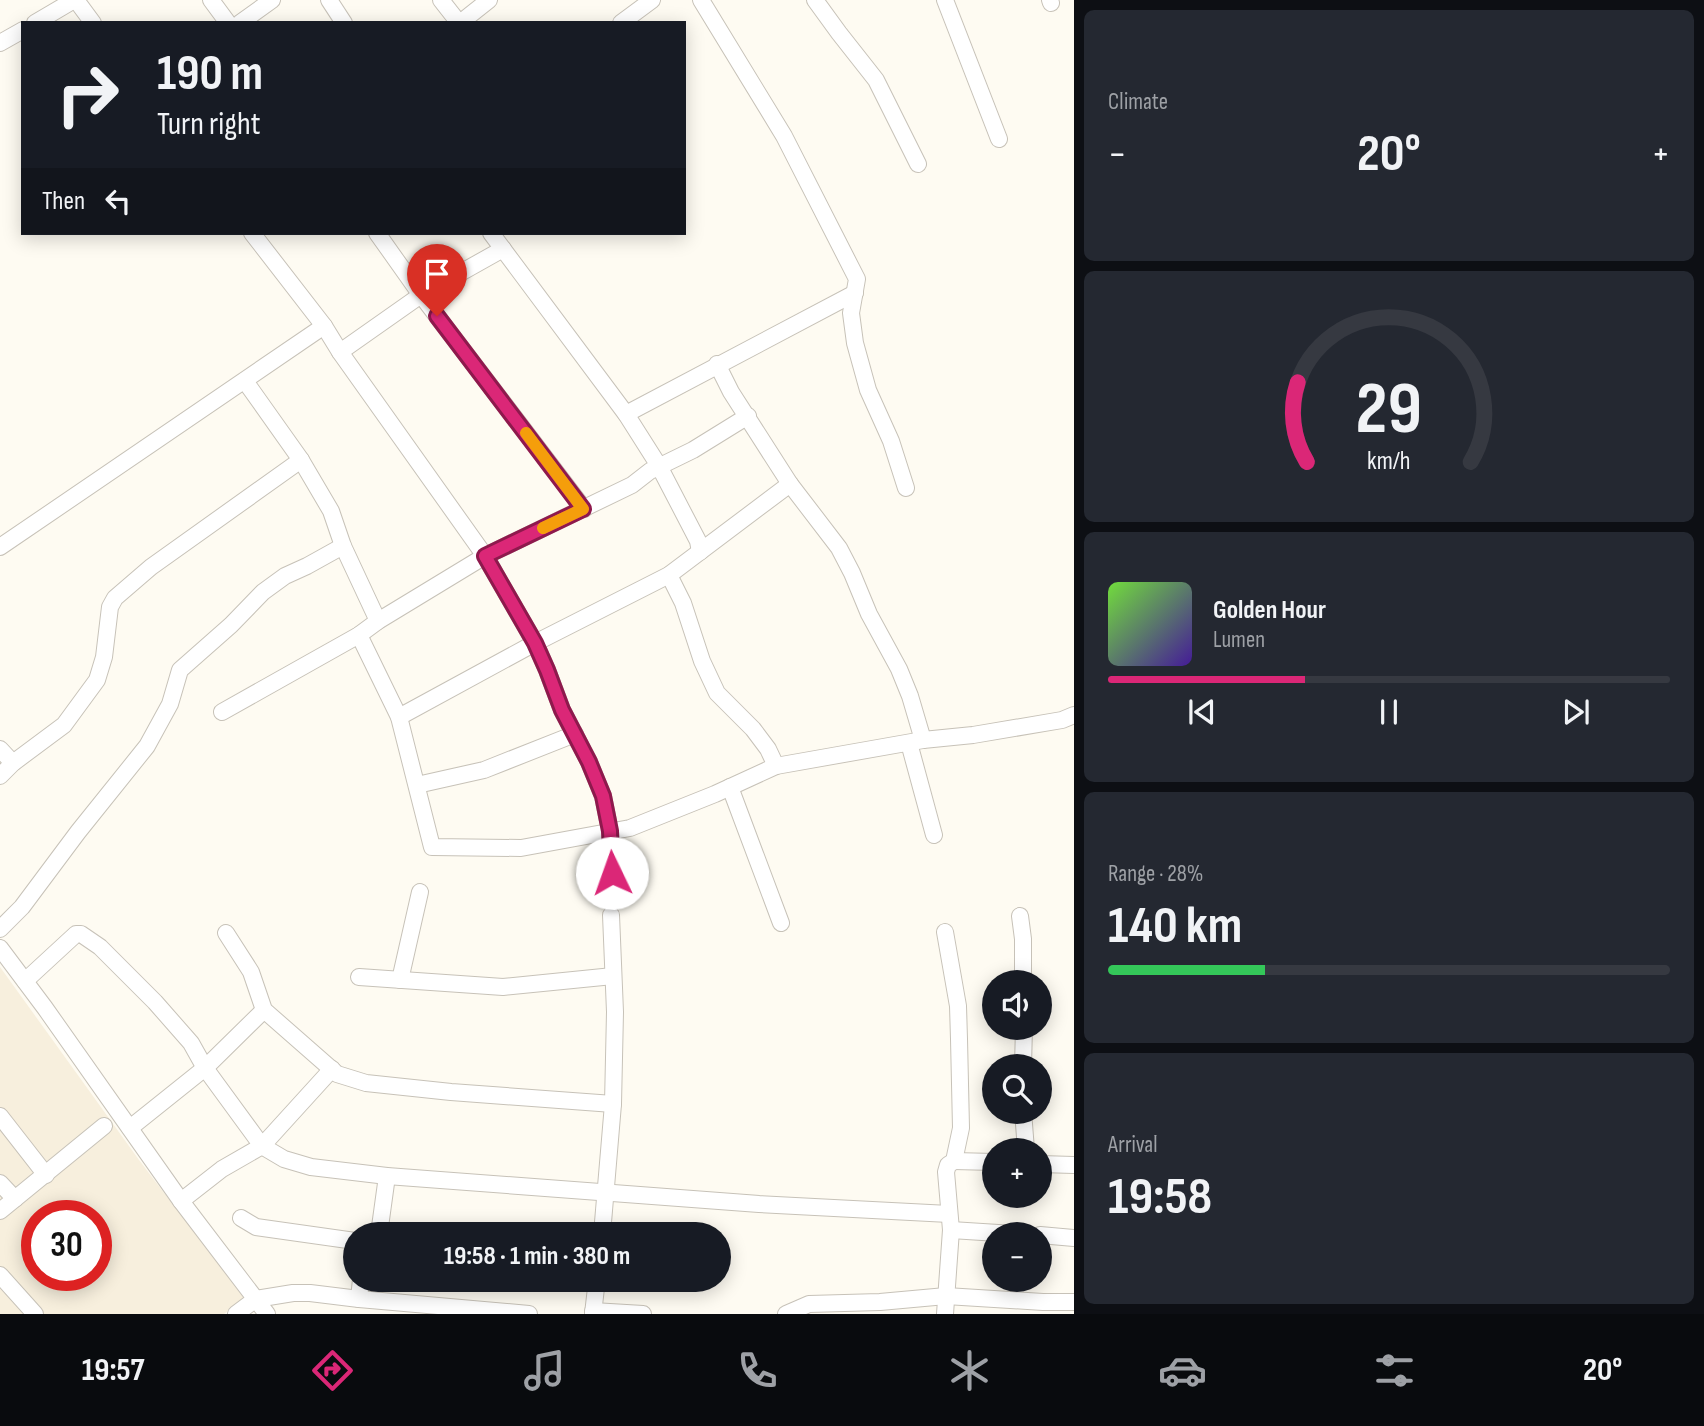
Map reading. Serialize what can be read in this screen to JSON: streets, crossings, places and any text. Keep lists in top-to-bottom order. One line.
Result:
{"page":{"tile":["Climate",["Range · 28%","140 km"],["Arrival","19:58"]],"turn":["190 m","Turn right"],"heat":["−","20°","+"],"then":"Then","song":["Golden Hour","Lumen"],"map_buttons":["+","−"],"limit":"30","trip":"19:58 · 1 min · 380 m","tabs":["19:57","20°"],"gauge":["29","km/h"]}}
